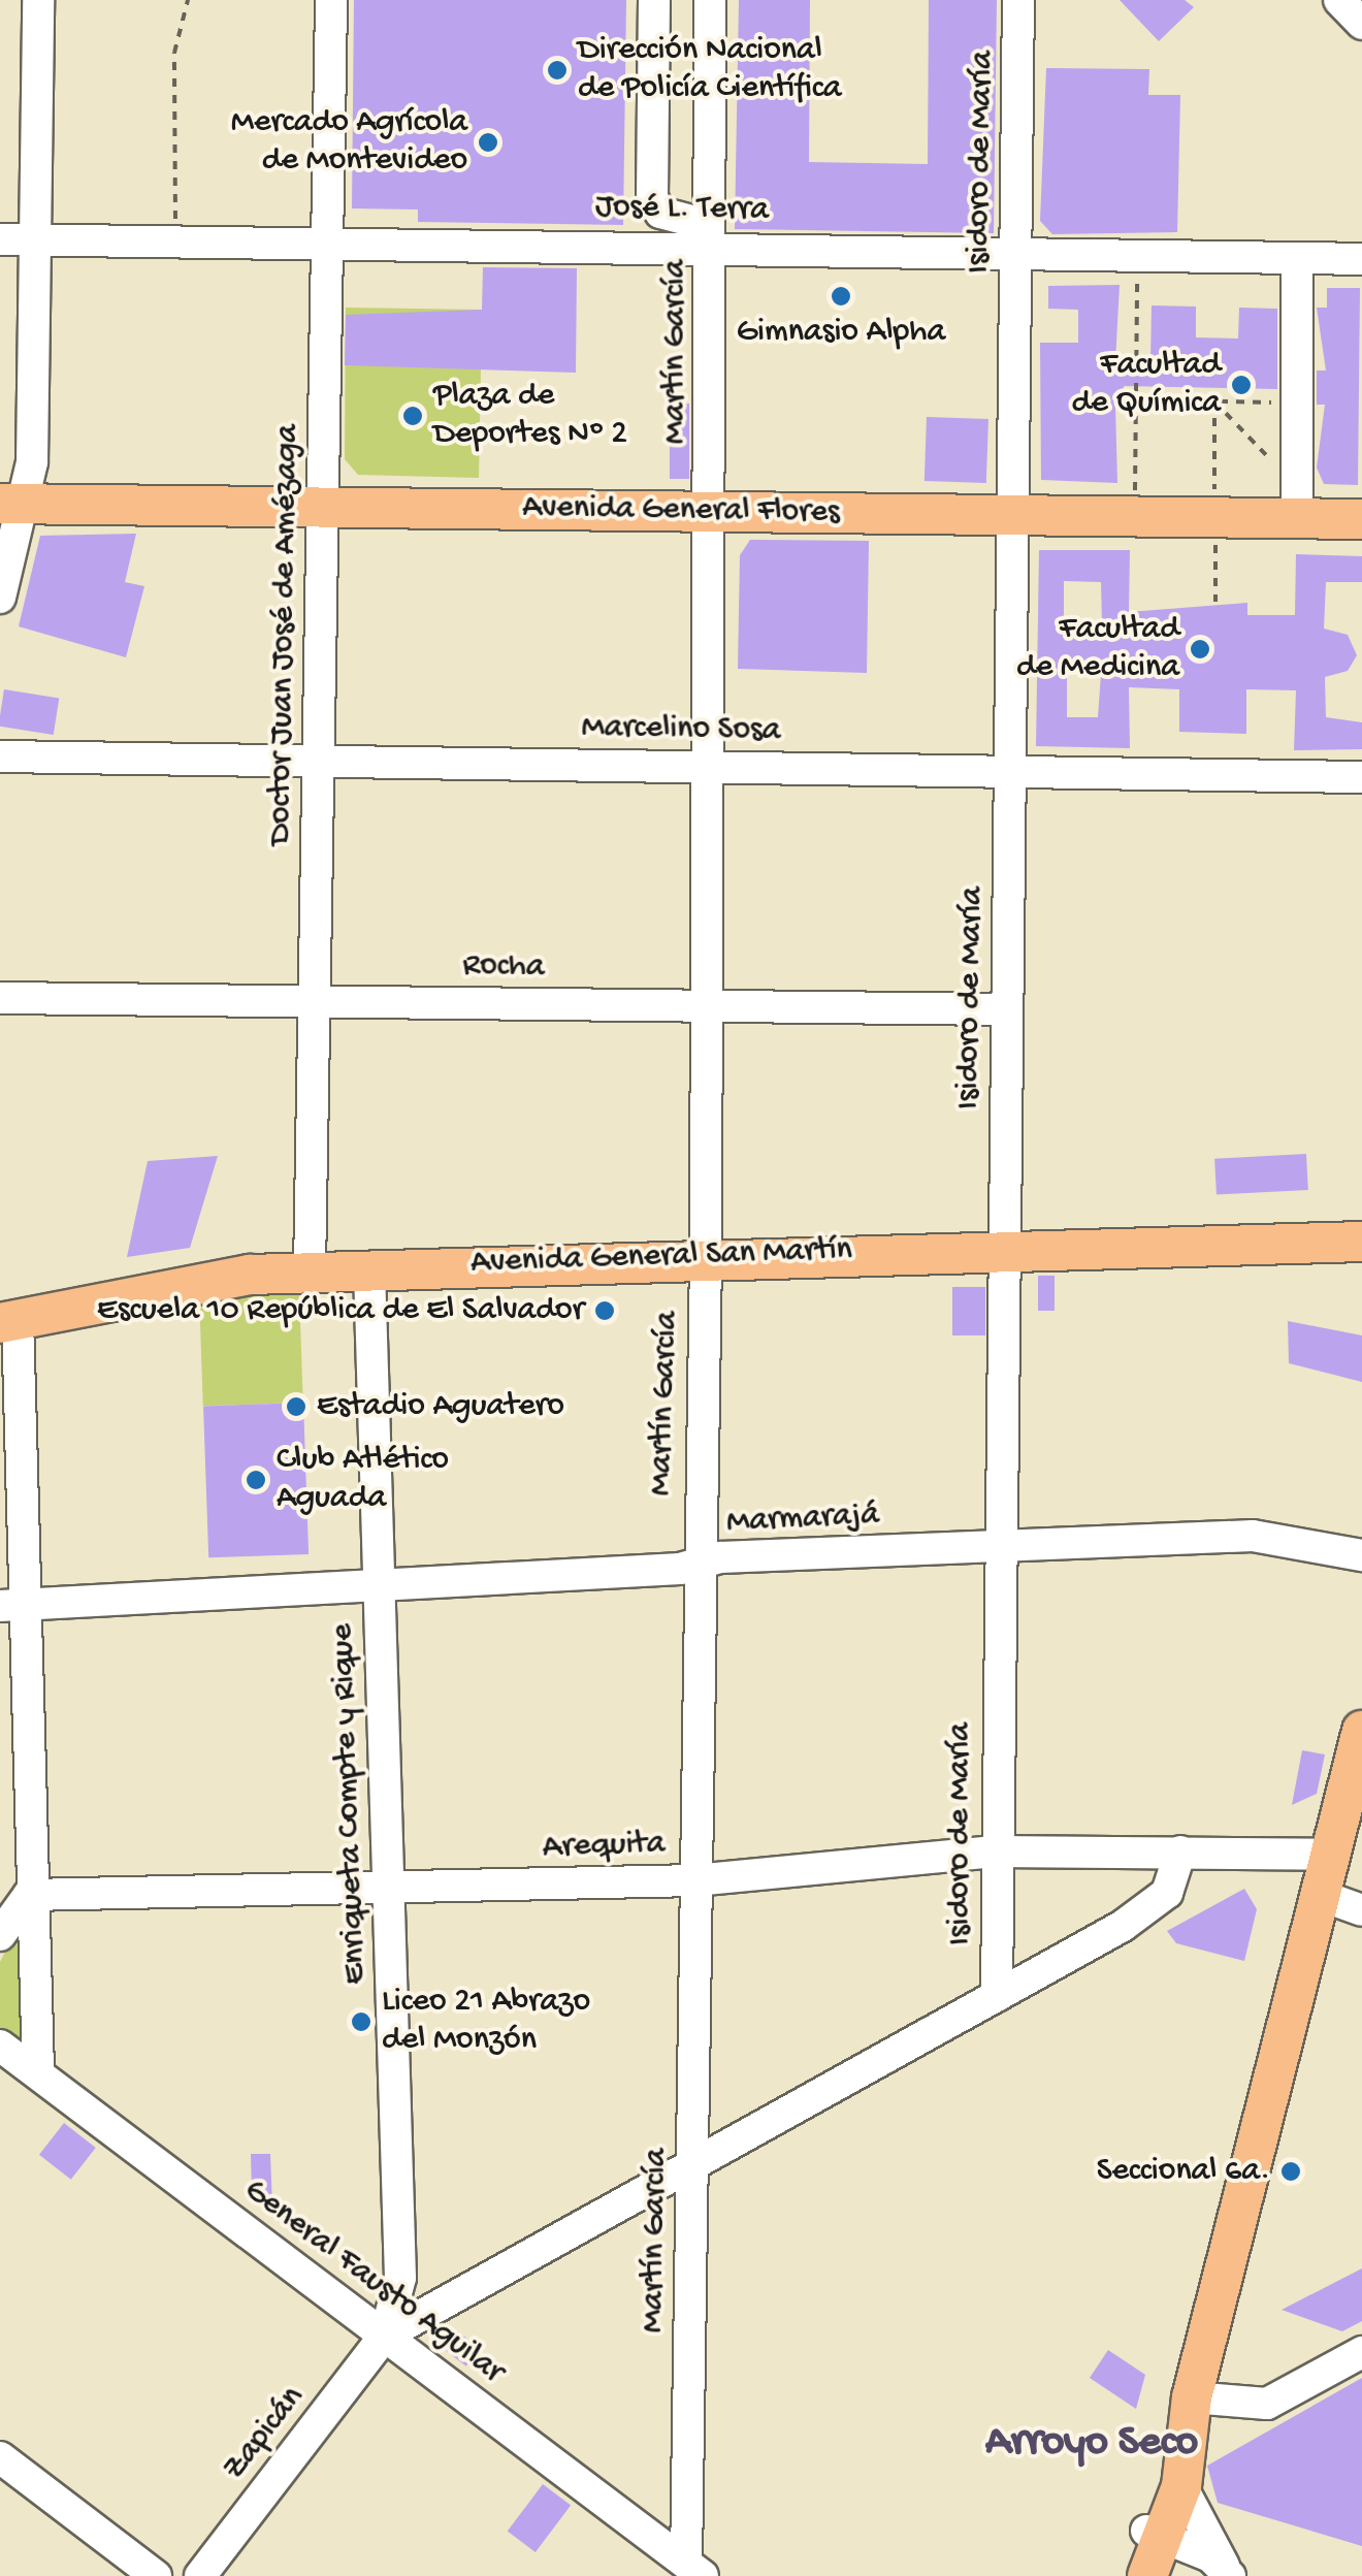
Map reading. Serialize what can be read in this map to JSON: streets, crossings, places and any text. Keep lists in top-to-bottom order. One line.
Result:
{"streets":{"main road":["Avenida General Flores","Avenida General San Martín"],"street":["Isidoro de María","José L. Terra","Martín García","Doctor Juan José de Amézaga","Marcelino Sosa","Rocha","Marmarajá","Enriqueta Compte y Rique","Arequita","General Fausto Aguilar","Zapicán"]},"crossings":[["Isidoro de María","José L. Terra"],["Isidoro de María","Avenida General Flores"],["Isidoro de María","Marcelino Sosa"],["Isidoro de María","Rocha"],["Isidoro de María","Avenida General San Martín"],["Isidoro de María","Marmarajá"],["Isidoro de María","Arequita"],["José L. Terra","Martín García"],["José L. Terra","Doctor Juan José de Amézaga"],["Martín García","Avenida General Flores"],["Martín García","Marcelino Sosa"],["Martín García","Rocha"],["Martín García","Avenida General San Martín"],["Martín García","Marmarajá"],["Martín García","Arequita"],["Martín García","General Fausto Aguilar"],["Avenida General Flores","Doctor Juan José de Amézaga"],["Doctor Juan José de Amézaga","Marcelino Sosa"],["Doctor Juan José de Amézaga","Rocha"],["Doctor Juan José de Amézaga","Avenida General San Martín"],["Avenida General San Martín","Enriqueta Compte y Rique"],["Marmarajá","Enriqueta Compte y Rique"],["Enriqueta Compte y Rique","Arequita"],["Enriqueta Compte y Rique","General Fausto Aguilar"],["Enriqueta Compte y Rique","Zapicán"],["General Fausto Aguilar","Zapicán"]],"districts":["Arroyo Seco"],"places":["Dirección Nacional de Policía Científica","Mercado Agrícola de Montevideo","Gimnasio Alpha","Facultad de Química","Plaza de Deportes Nº 2","Facultad de Medicina","Escuela 10 República de El Salvador","Estadio Aguatero","Club Atlético Aguada","Liceo 21 Abrazo del Monzón","Seccional 6a."]}
